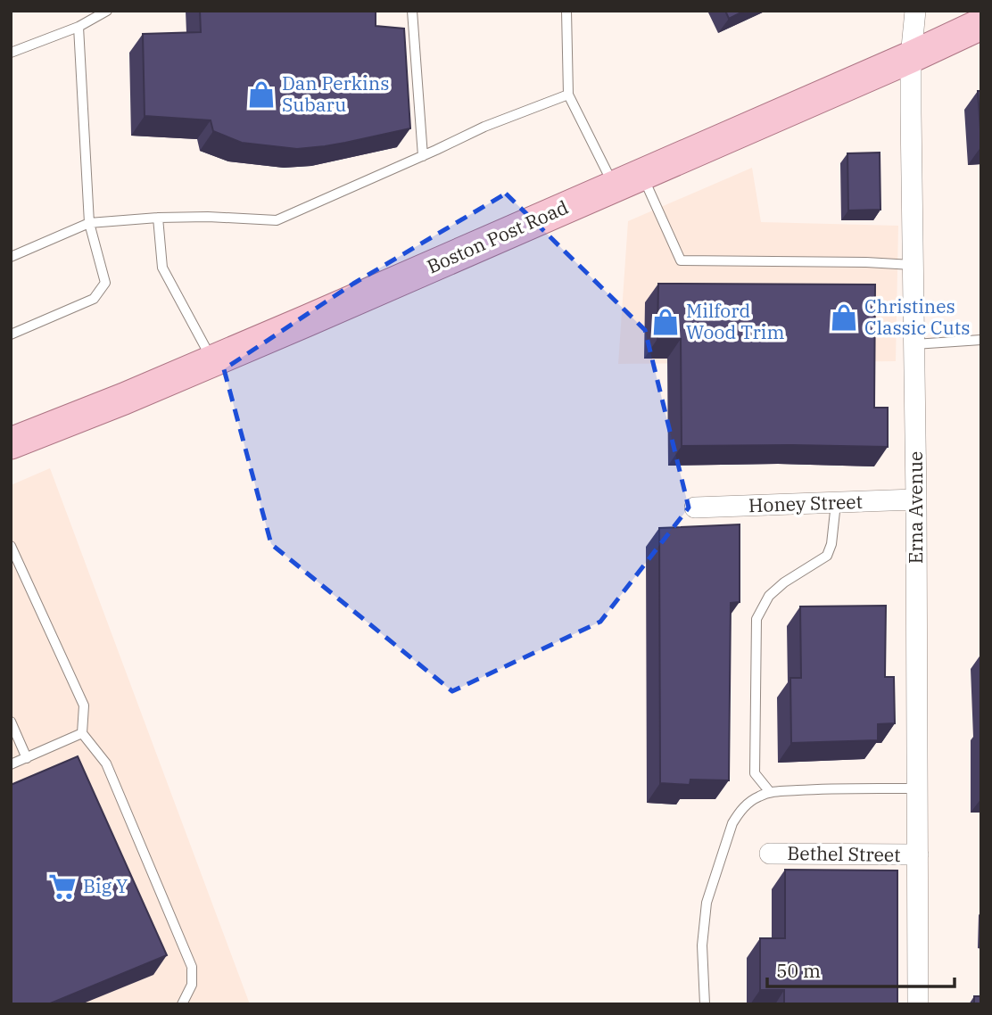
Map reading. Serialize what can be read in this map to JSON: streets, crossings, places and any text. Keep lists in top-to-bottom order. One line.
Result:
{"streets":{"main road":["Boston Post Road"],"street":["Honey Street","Erna Avenue","Bethel Street"]},"crossings":[["Boston Post Road","Erna Avenue"],["Honey Street","Erna Avenue"],["Erna Avenue","Bethel Street"]],"places":{"shop":["Dan Perkins Subaru","Christines Classic Cuts","Milford Wood Trim"],"supermarket":["Big Y"]},"scale_bar":"50 m"}
